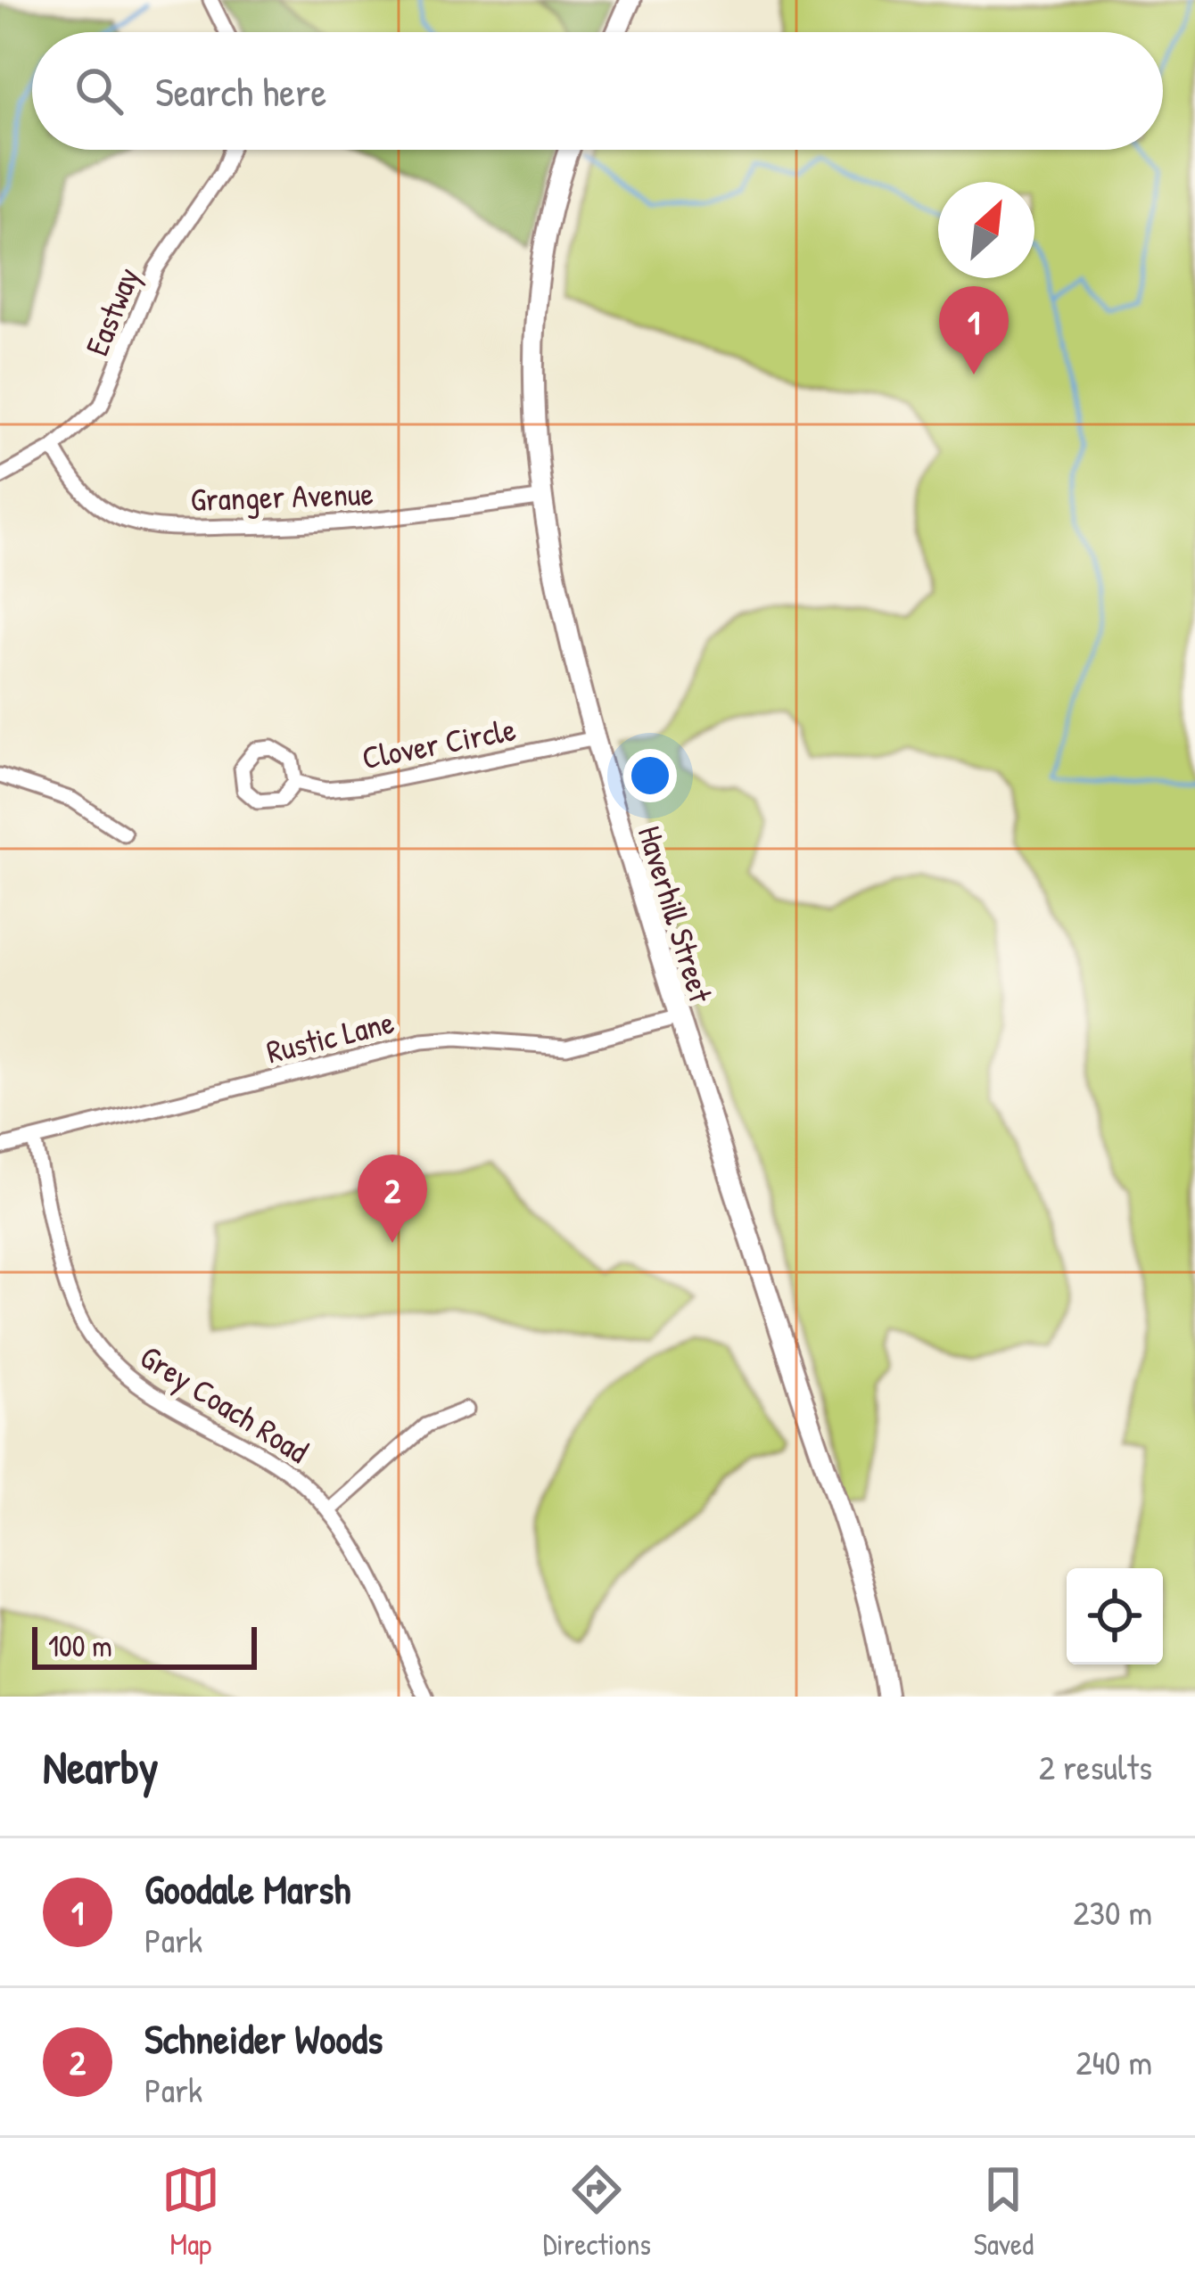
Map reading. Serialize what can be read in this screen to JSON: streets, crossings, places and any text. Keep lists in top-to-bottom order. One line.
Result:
{"streets":{"street":["Eastway","Granger Avenue","Clover Circle","Haverhill Street","Rustic Lane","Grey Coach Road"]},"crossings":[["Eastway","Granger Avenue"],["Granger Avenue","Haverhill Street"],["Clover Circle","Haverhill Street"],["Haverhill Street","Rustic Lane"],["Rustic Lane","Grey Coach Road"]],"scale_bar":"100 m","north":"top right","page":{"search":"Search here","pins":["1","2"],"scale":"100 m","heading":["Nearby","2 results"],"list":[{"mark":"1","name":"Goodale Marsh","note":"Park","value":"230 m"},{"mark":"2","name":"Schneider Woods","note":"Park","value":"240 m"}],"nav":["Map","Directions","Saved"]}}
